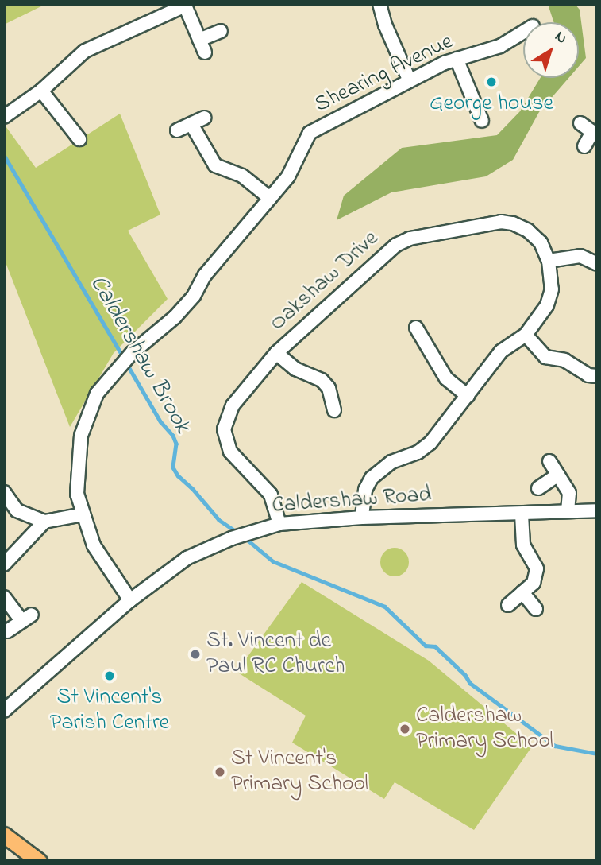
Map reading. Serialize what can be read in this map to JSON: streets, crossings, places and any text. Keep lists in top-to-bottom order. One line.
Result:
{"streets":{"street":["Shearing Avenue","Oakshaw Drive","Caldershaw Road"]},"crossings":[["Shearing Avenue","Caldershaw Road"],["Oakshaw Drive","Caldershaw Road"]],"water":["Caldershaw Brook"],"places":["George house","St. Vincent de Paul RC Church","St Vincent's Parish Centre","Caldershaw Primary School","St Vincent's Primary School"],"north":"top right"}
